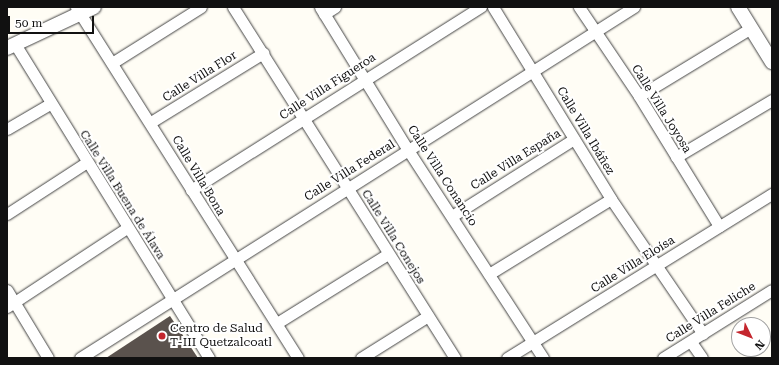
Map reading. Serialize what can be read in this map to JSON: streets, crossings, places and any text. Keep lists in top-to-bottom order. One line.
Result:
{"streets":{"street":["Calle Villa Flor","Calle Villa Figueroa","Calle Villa Joyosa","Calle Villa Ibáñez","Calle Villa España","Calle Villa Federal","Calle Villa Bona","Calle Villa Conancio","Calle Villa Buena de Álava","Calle Villa Conejos","Calle Villa Eloísa","Calle Villa Feliche"]},"crossings":[["Calle Villa Flor","Calle Villa Bona"],["Calle Villa Flor","Calle Villa Conejos"],["Calle Villa Figueroa","Calle Villa Bona"],["Calle Villa Figueroa","Calle Villa Conancio"],["Calle Villa Figueroa","Calle Villa Conejos"],["Calle Villa Joyosa","Calle Villa Federal"],["Calle Villa Joyosa","Calle Villa Eloísa"],["Calle Villa Ibáñez","Calle Villa España"],["Calle Villa Ibáñez","Calle Villa Federal"],["Calle Villa Ibáñez","Calle Villa Eloísa"],["Calle Villa Ibáñez","Calle Villa Feliche"],["Calle Villa España","Calle Villa Conancio"],["Calle Villa Federal","Calle Villa Bona"],["Calle Villa Federal","Calle Villa Conancio"],["Calle Villa Federal","Calle Villa Buena de Álava"],["Calle Villa Federal","Calle Villa Conejos"],["Calle Villa Conancio","Calle Villa Eloísa"]],"places":["Centro de Salud T-III Quetzalcoatl"],"scale_bar":"50 m","north":"bottom right"}
